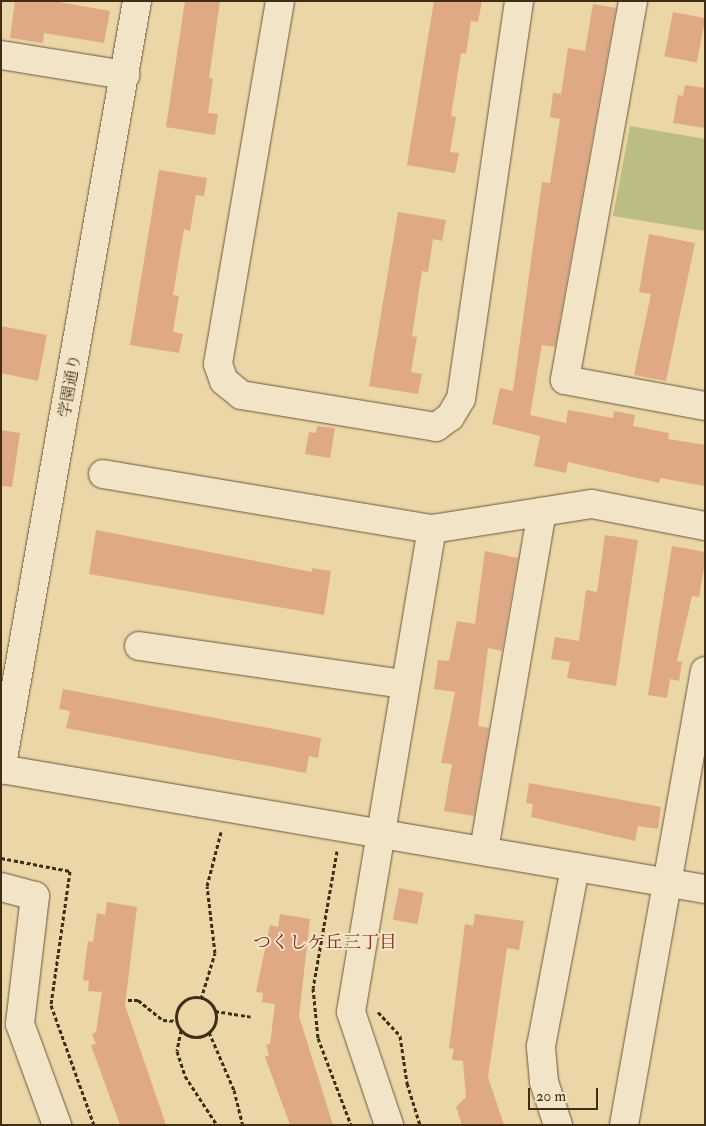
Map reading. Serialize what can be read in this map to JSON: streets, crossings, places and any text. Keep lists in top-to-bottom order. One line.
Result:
{"streets":{"street":["学園通り"]},"districts":["つくしケ丘三丁目"],"scale_bar":"20 m"}
